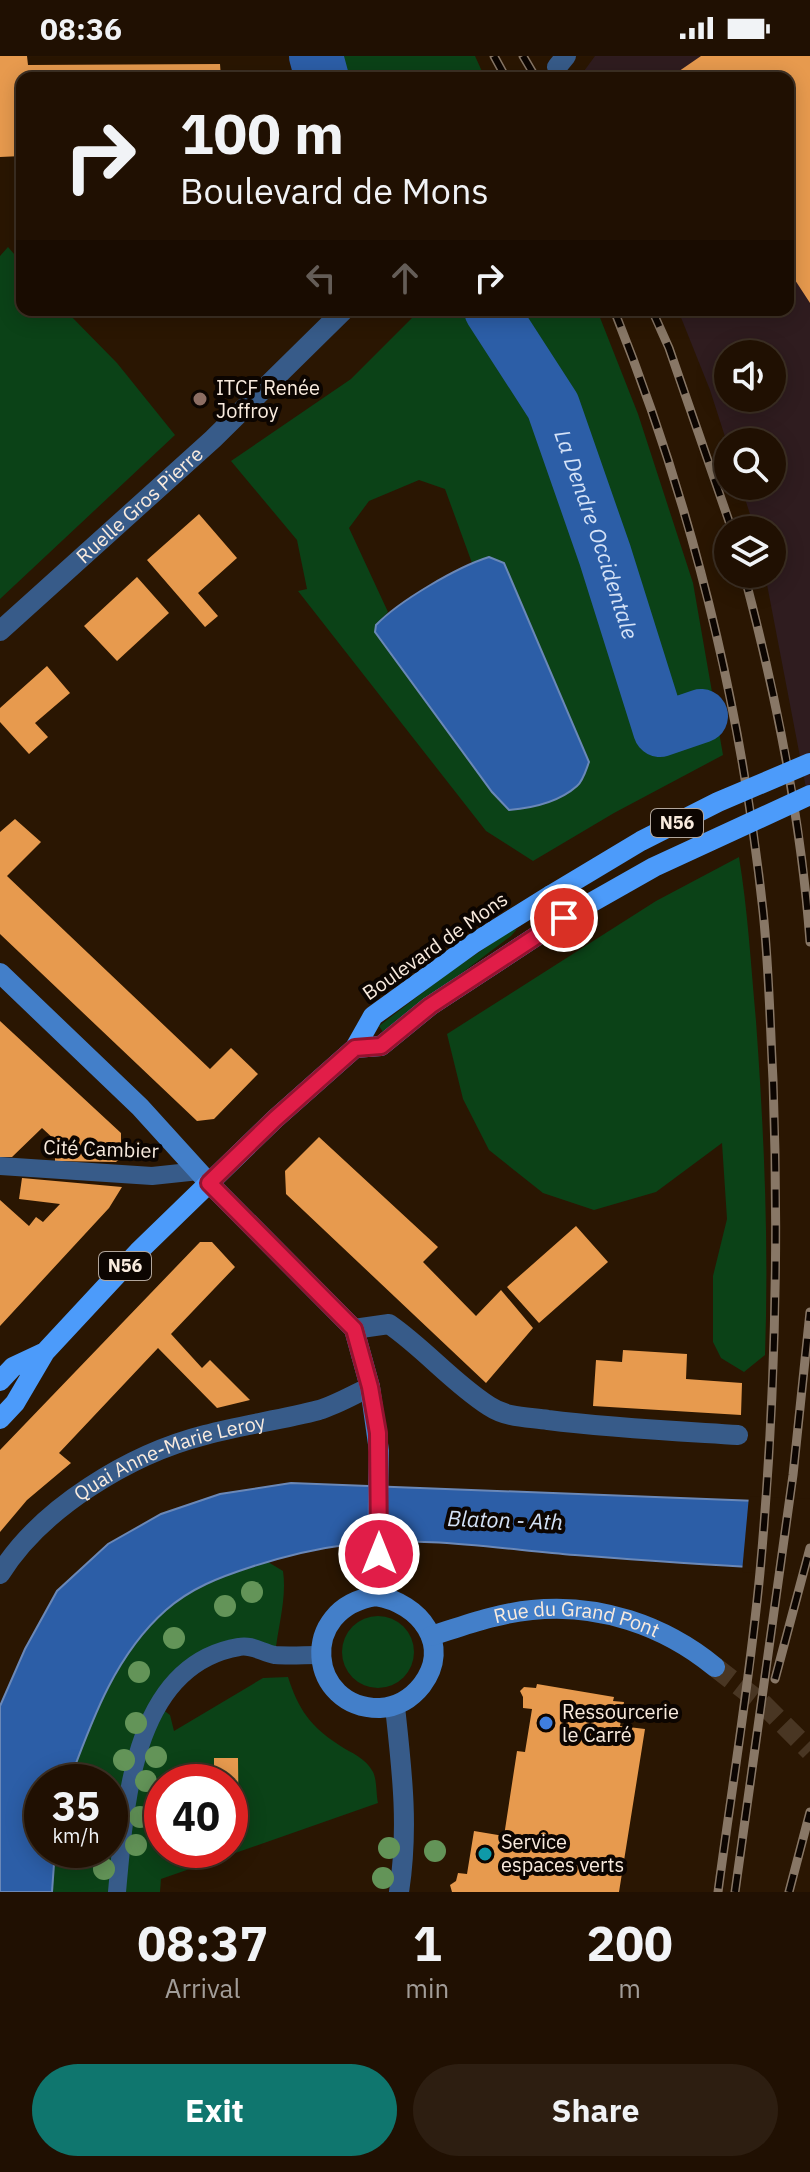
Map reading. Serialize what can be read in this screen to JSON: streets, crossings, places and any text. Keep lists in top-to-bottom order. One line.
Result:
{"streets":{"main road":["N56","Boulevard de Mons"],"street":["Ruelle Gros Pierre","Quai Anne-Marie Leroy","Rue du Grand Pont"],"lane":["Cité Cambier"]},"crossings":[["N56","Boulevard de Mons"],["N56","Cité Cambier"],["Boulevard de Mons","Cité Cambier"]],"water":["La Dendre Occidentale","Blaton - Ath"],"places":["ITCF Renée Joffroy","Ressourcerie le Carré","Service espaces verts"],"page":{"status":"08:36","turn":["100 m","Boulevard de Mons"],"speed":"35 km/h","limit":"40","eta":["08:37","Arrival","1","min","200","m"],"buttons":["Exit","Share"]}}
